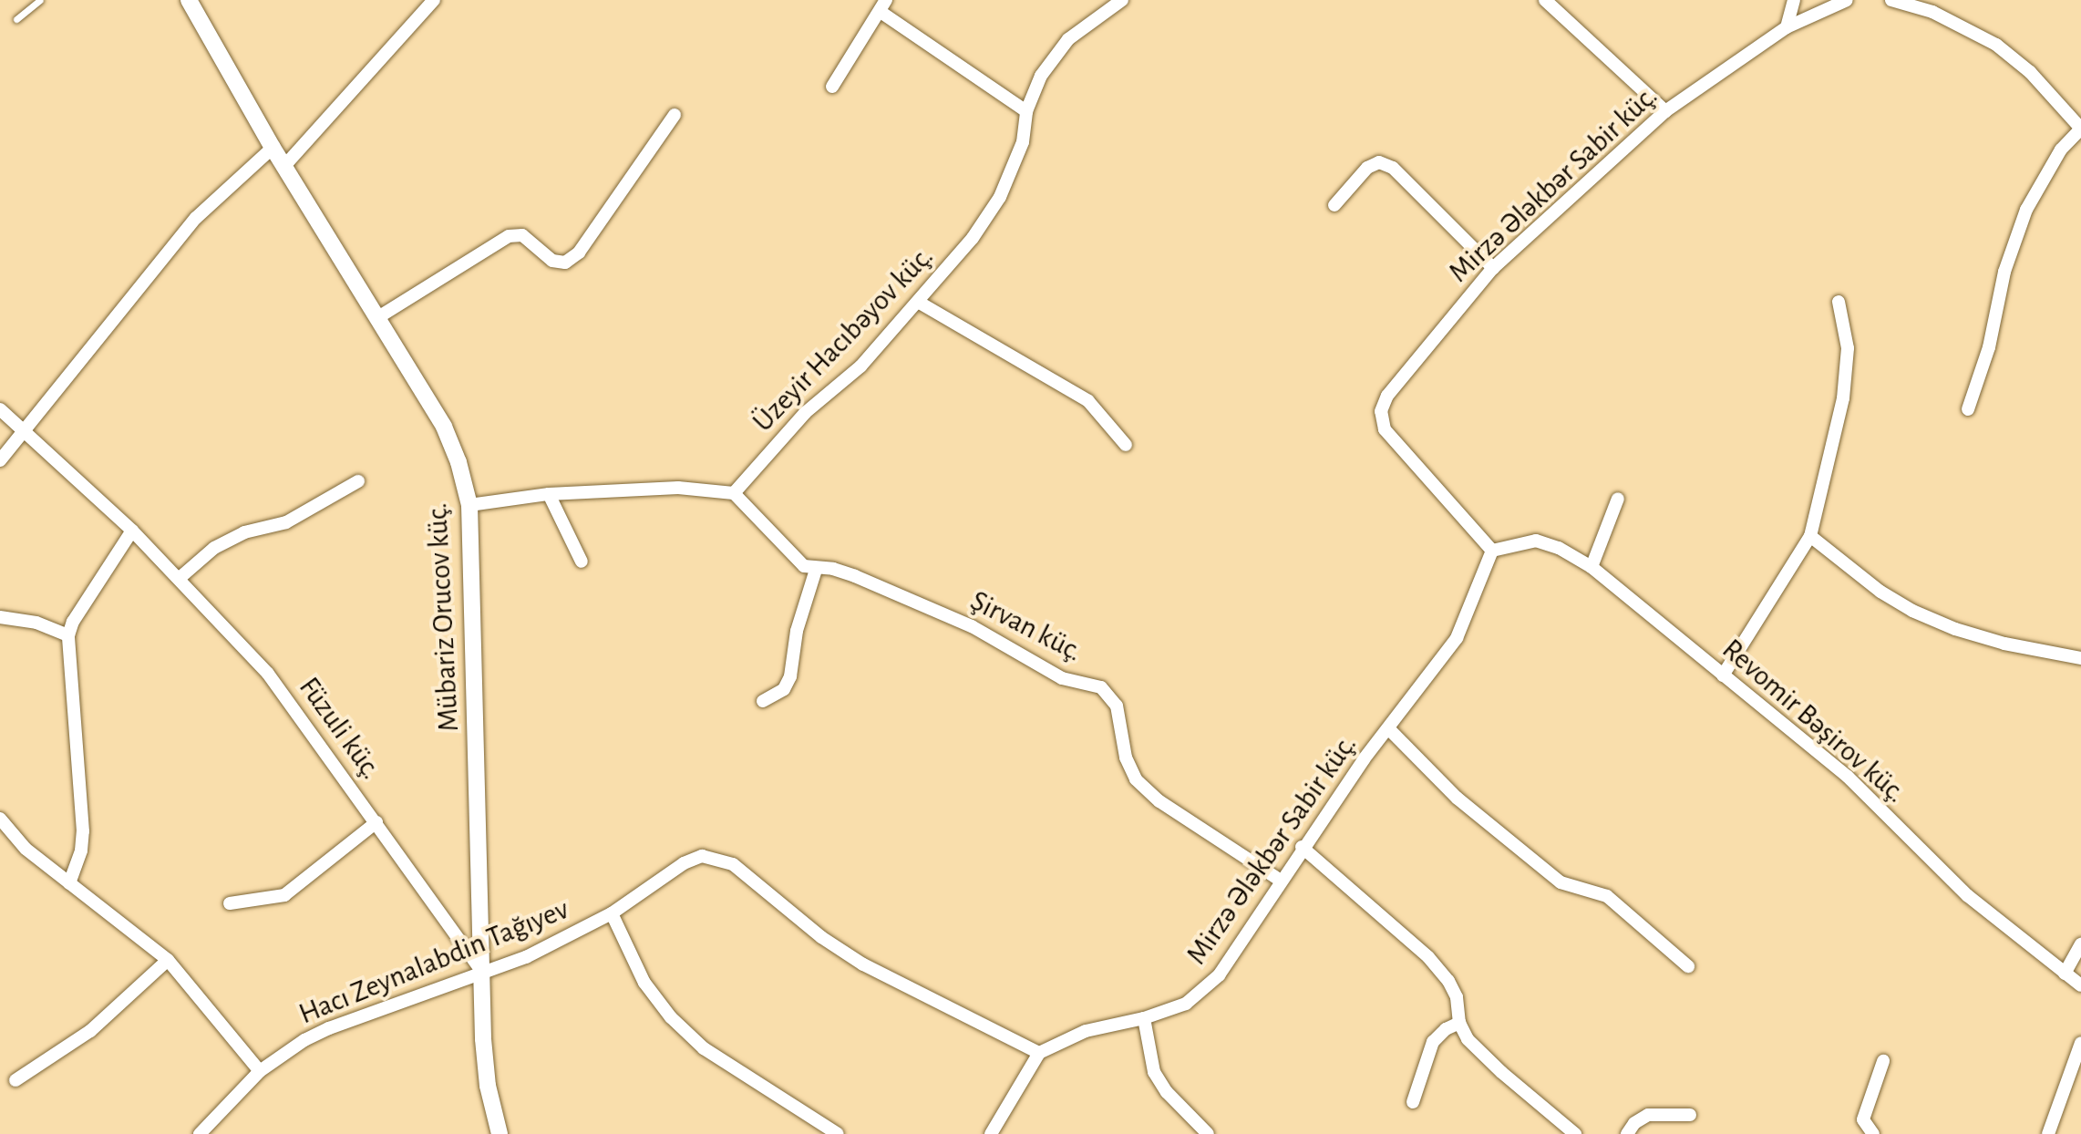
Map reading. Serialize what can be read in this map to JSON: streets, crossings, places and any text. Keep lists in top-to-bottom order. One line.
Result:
{"streets":{"street":["Mirzə Ələkbər Sabir küç.","Üzeyir Hacıbəyov küç.","Mübariz Orucov küç.","Şirvan küç.","Revomir Bəşirov küç.","Füzuli küç.","Hacı Zeynalabdin Tağıyev"]},"crossings":[["Mirzə Ələkbər Sabir küç.","Şirvan küç."],["Mirzə Ələkbər Sabir küç.","Revomir Bəşirov küç."],["Mirzə Ələkbər Sabir küç.","Hacı Zeynalabdin Tağıyev"],["Üzeyir Hacıbəyov küç.","Şirvan küç."],["Mübariz Orucov küç.","Füzuli küç."],["Mübariz Orucov küç.","Hacı Zeynalabdin Tağıyev"],["Füzuli küç.","Hacı Zeynalabdin Tağıyev"]]}
